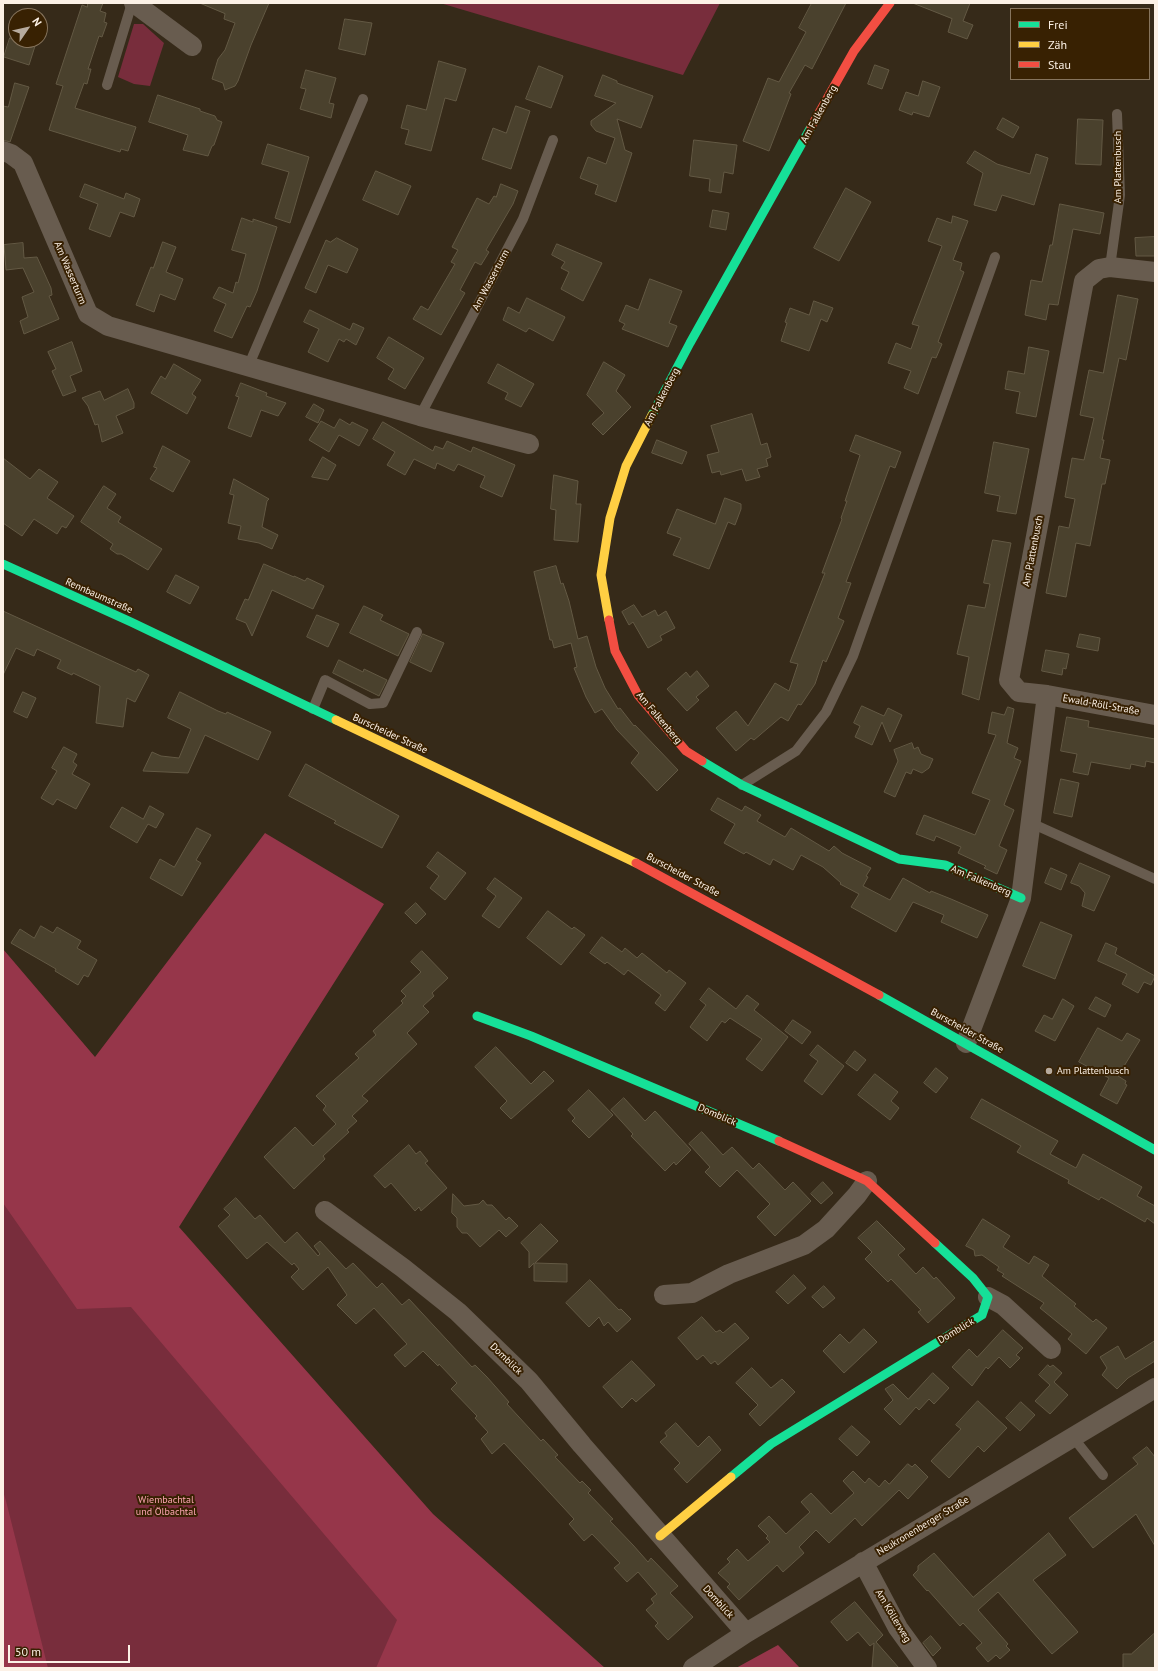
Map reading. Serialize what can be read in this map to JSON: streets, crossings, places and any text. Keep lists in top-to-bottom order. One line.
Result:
{"streets":{"street":["Am Falkenberg","Am Plattenbusch","Am Wasserturm","Rennbaumstraße","Ewald-Röll-Straße","Burscheider Straße","Domblick","Neukronenberger Straße","Am Köllerweg"]},"crossings":[["Am Plattenbusch","Ewald-Röll-Straße"],["Rennbaumstraße","Burscheider Straße"],["Domblick","Neukronenberger Straße"],["Neukronenberger Straße","Am Köllerweg"]],"parks":["Wiembachtal und Ölbachtal"],"places":["Am Plattenbusch"],"legend":["Frei","Zäh","Stau"],"scale_bar":"50 m","north":"top right"}
